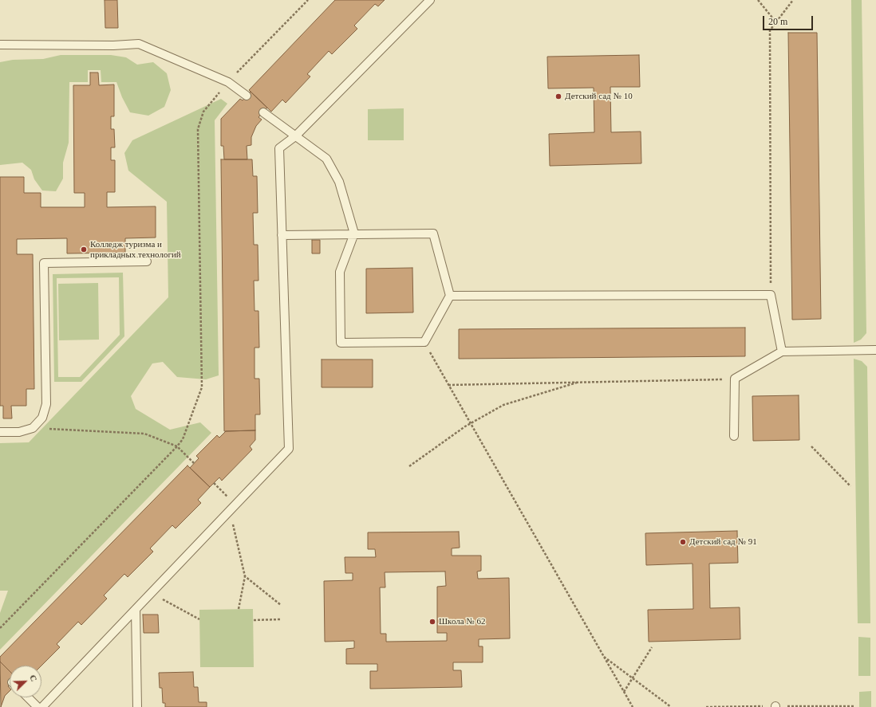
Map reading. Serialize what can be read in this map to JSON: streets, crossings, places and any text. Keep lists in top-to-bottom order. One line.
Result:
{"places":["Детский сад № 10","Колледж туризма и прикладных технологий","Детский сад № 91","Школа № 62"],"scale_bar":"20 m","north":"top right"}
